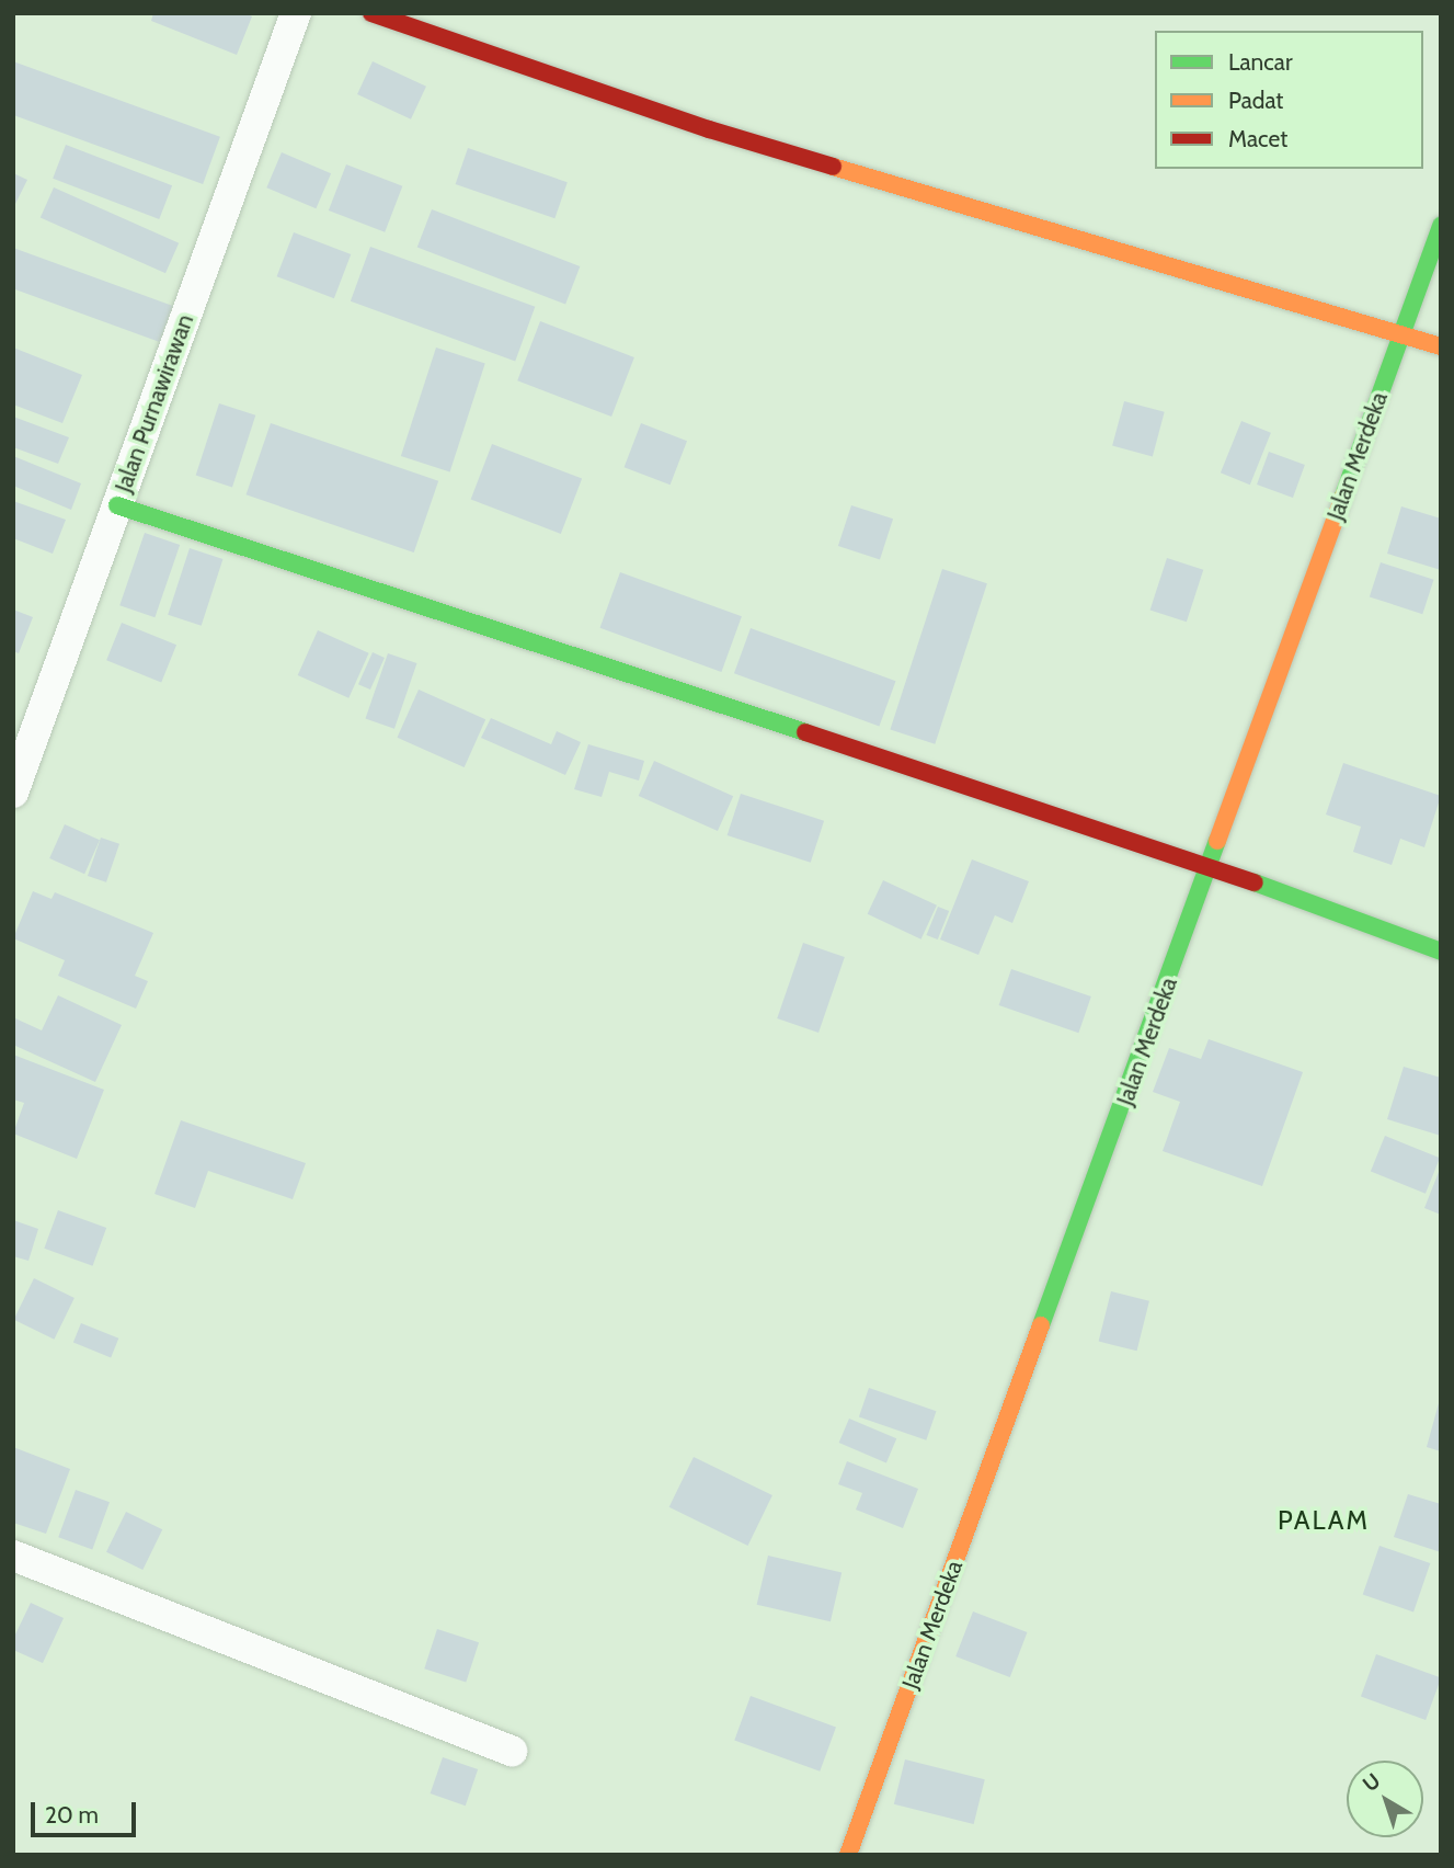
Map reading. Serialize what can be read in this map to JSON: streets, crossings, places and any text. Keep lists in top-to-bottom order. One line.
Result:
{"streets":{"street":["Jalan Purnawirawan","Jalan Merdeka"]},"districts":["PALAM"],"legend":["Lancar","Padat","Macet"],"scale_bar":"20 m","north":"top left"}
